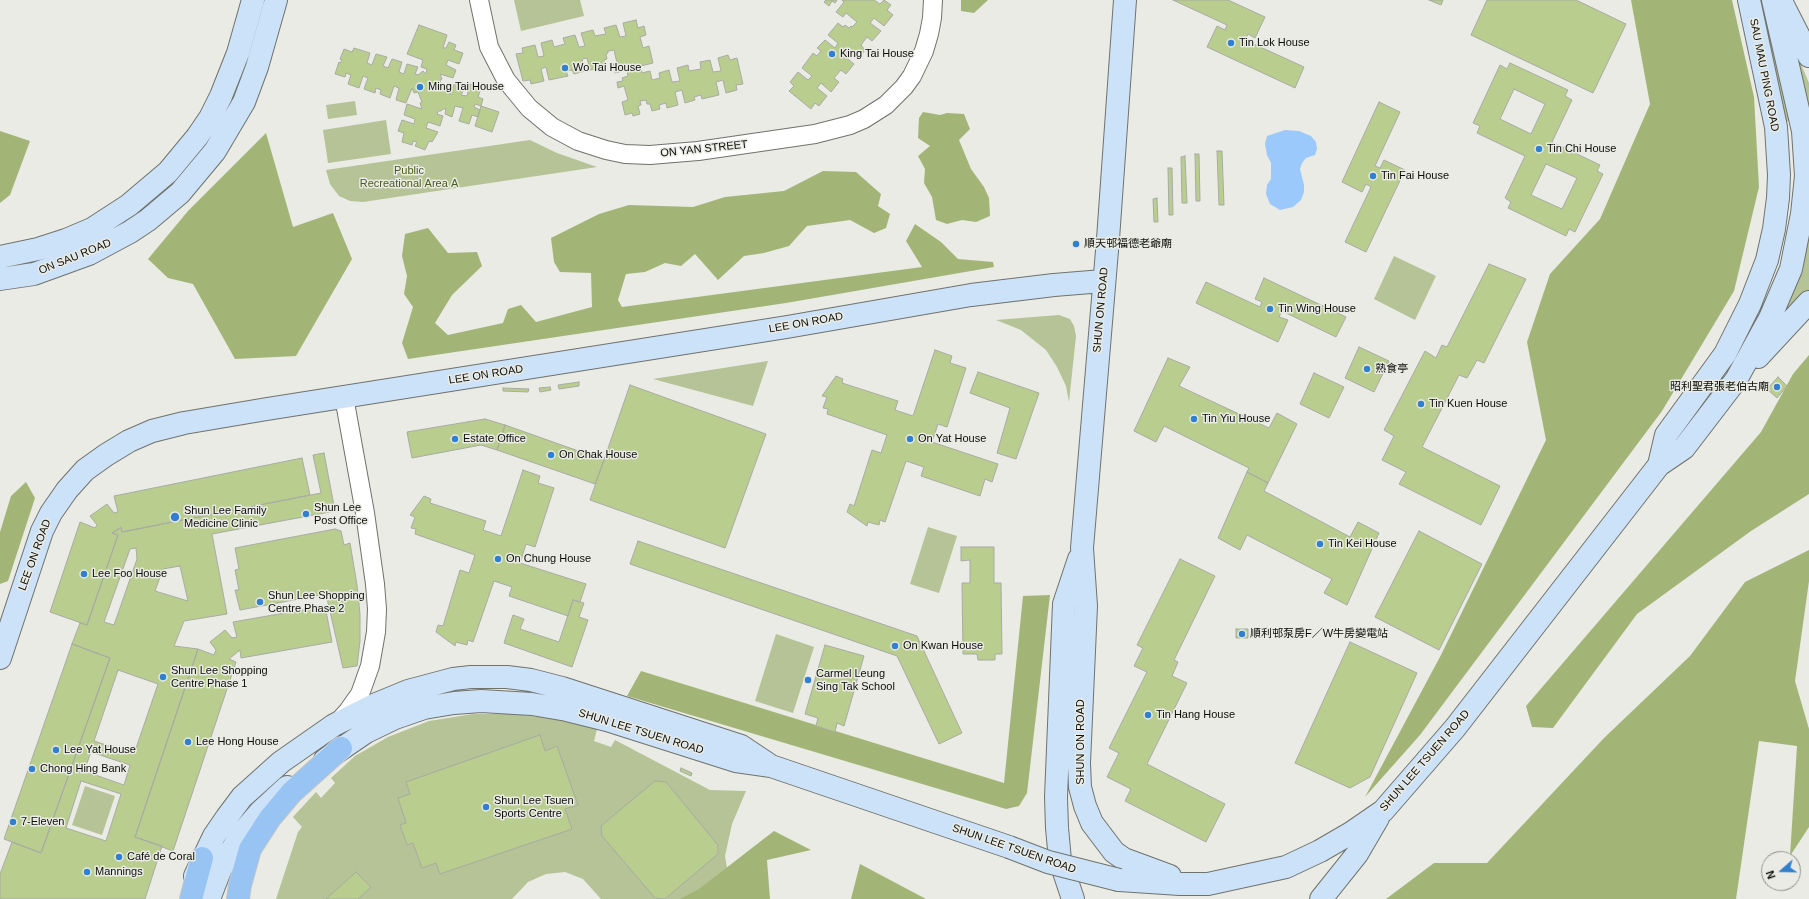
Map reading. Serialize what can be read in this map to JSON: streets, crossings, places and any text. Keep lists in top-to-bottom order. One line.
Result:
{"streets":{"main road":["SAU MAU PING ROAD","ON SAU ROAD","SHUN ON ROAD","LEE ON ROAD","SHUN LEE TSUEN ROAD"],"street":["ON YAN STREET"]},"crossings":[["SAU MAU PING ROAD","SHUN LEE TSUEN ROAD"],["SHUN ON ROAD","LEE ON ROAD"],["SHUN ON ROAD","SHUN LEE TSUEN ROAD"]],"parks":["Public Recreational Area A"],"places":["Tin Lok House","King Tai House","Wo Tai House","Ming Tai House","Tin Chi House","Tin Fai House","順天邨福德老爺廟","Tin Wing House","熟食亭","昭利聖君張老伯古廟","Tin Kuen House","Tin Yiu House","Estate Office","On Yat House","On Chak House","Shun Lee Post Office","Shun Lee Family Medicine Clinic","Tin Kei House","On Chung House","Lee Foo House","Shun Lee Shopping Centre Phase 2","順利邨泵房F／W牛房變電站","On Kwan House","Shun Lee Shopping Centre Phase 1","Carmel Leung Sing Tak School","Tin Hang House","Lee Hong House","Lee Yat House","Chong Hing Bank","Shun Lee Tsuen Sports Centre","7-Eleven","Café de Coral","Mannings"],"north":"left"}
